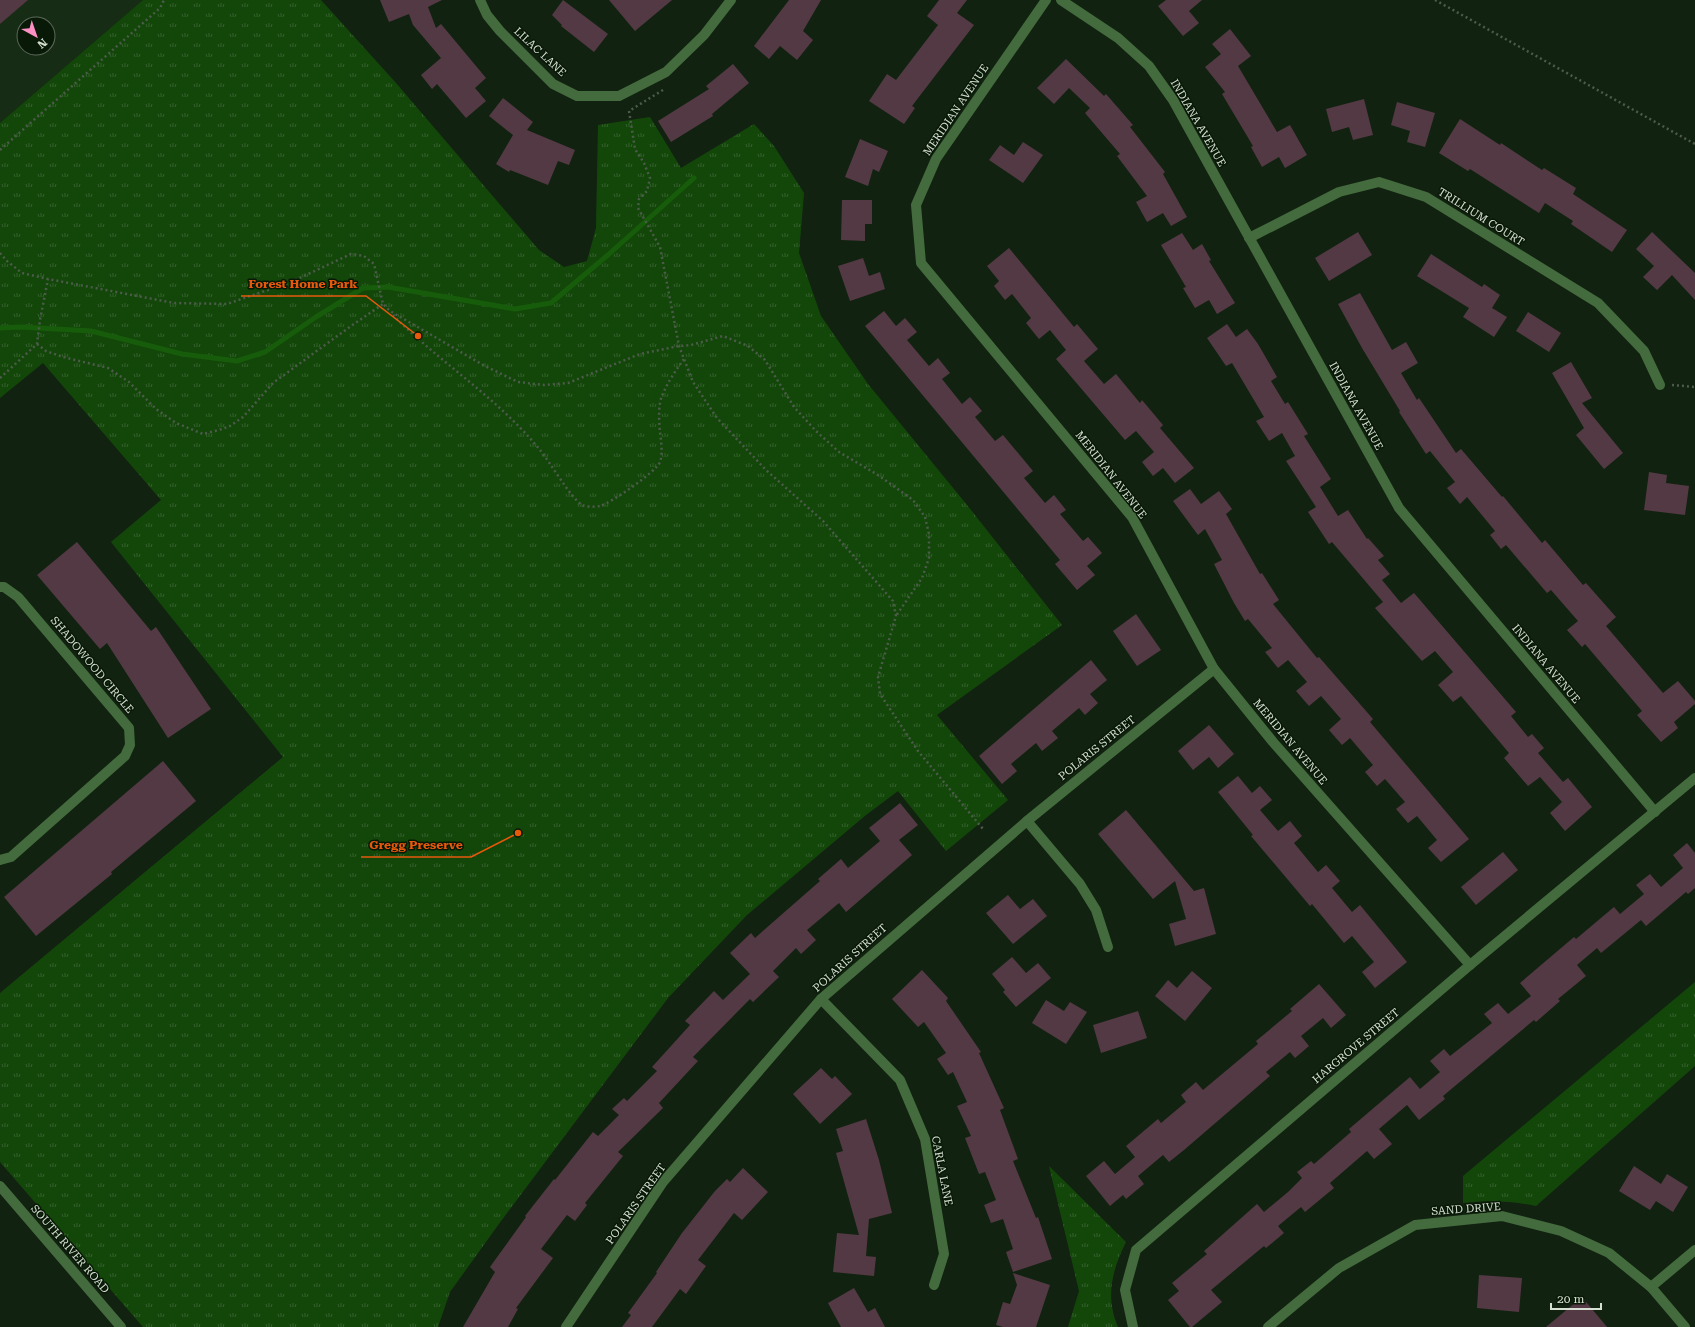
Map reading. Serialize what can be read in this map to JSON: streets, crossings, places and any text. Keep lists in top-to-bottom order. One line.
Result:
{"streets":{"street":["LILAC LANE","MERIDIAN AVENUE","INDIANA AVENUE","TRILLIUM COURT","SHADOWOOD CIRCLE","POLARIS STREET","HARGROVE STREET","CARLA LANE","SAND DRIVE","SOUTH RIVER ROAD"]},"crossings":[["MERIDIAN AVENUE","POLARIS STREET"],["MERIDIAN AVENUE","HARGROVE STREET"],["INDIANA AVENUE","TRILLIUM COURT"],["INDIANA AVENUE","HARGROVE STREET"],["POLARIS STREET","CARLA LANE"]],"places":["Forest Home Park","Gregg Preserve"],"scale_bar":"20 m","north":"bottom right"}
